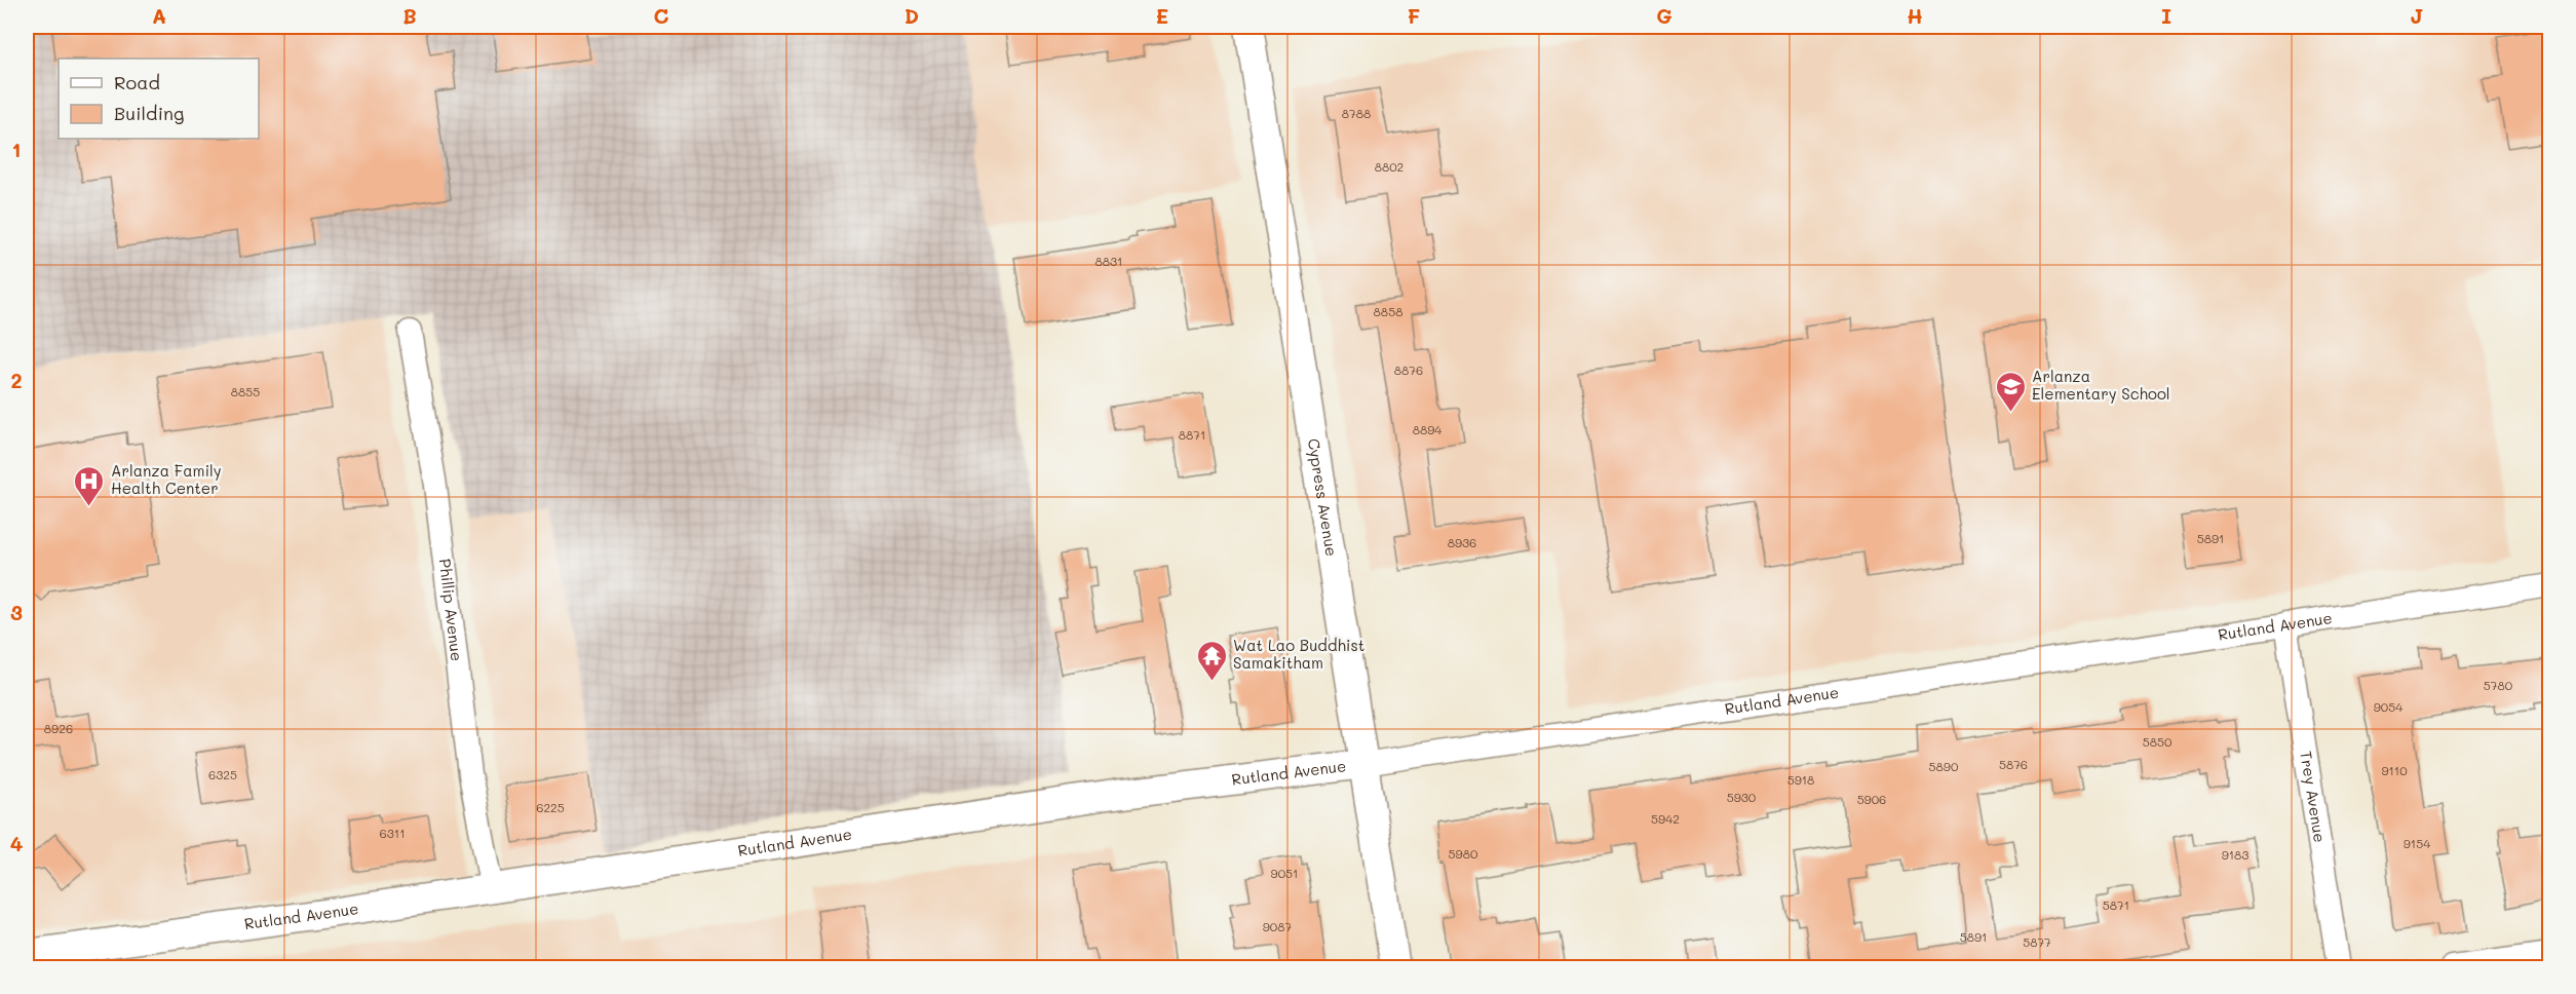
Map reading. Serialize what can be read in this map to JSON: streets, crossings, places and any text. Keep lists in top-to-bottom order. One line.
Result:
{"streets":{"street":["Cypress Avenue","Phillip Avenue","Rutland Avenue","Trey Avenue"]},"crossings":[["Cypress Avenue","Rutland Avenue"],["Phillip Avenue","Rutland Avenue"],["Rutland Avenue","Trey Avenue"]],"places":{"school or university":["Arlanza Elementary School"],"hospital":["Arlanza Family Health Center"],"temple":["Wat Lao Buddhist Samakitham"]},"house_numbers":["8788","8802","8831","8858","8876","8855","8894","8871","5891","8936","5780","9054","8926","5850","5876","5890","9110","6325","5918","5930","5906","6225","5942","6311","9154","5980","9183","9051","5871","9087","5891","5877"],"legend":["Road","Building"],"grid":{"columns":["A","B","C","D","E","F","G","H","I","J"],"rows":["1","2","3","4"]}}
